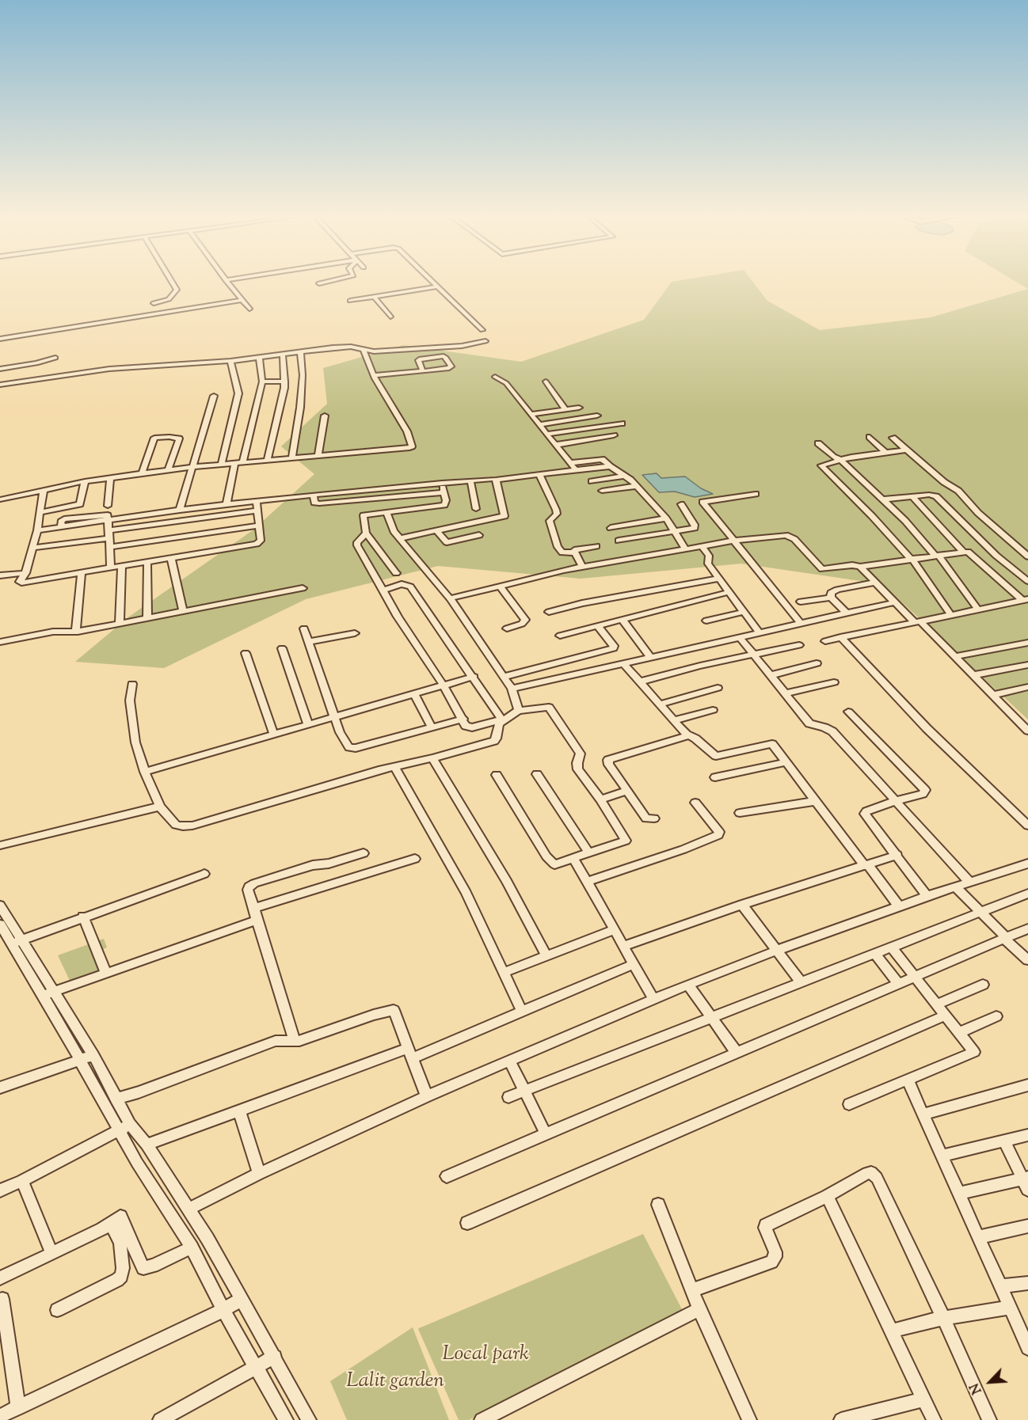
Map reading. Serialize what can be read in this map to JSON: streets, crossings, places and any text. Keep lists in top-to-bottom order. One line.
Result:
{"parks":["Local park","Lalit garden"],"north":"bottom left"}
